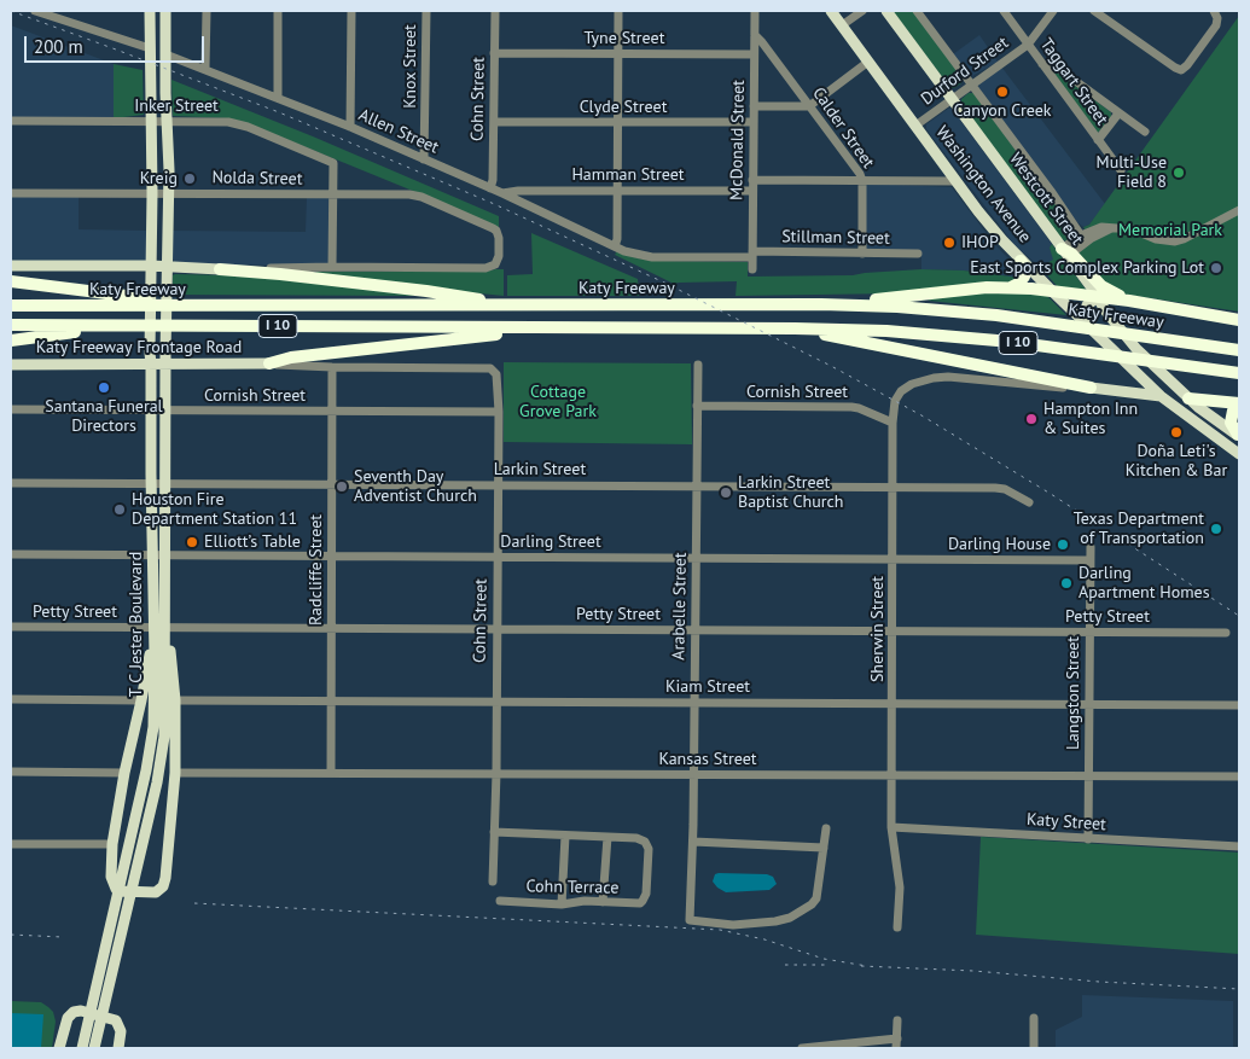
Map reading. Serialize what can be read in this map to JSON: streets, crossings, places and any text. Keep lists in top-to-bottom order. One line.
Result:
{"streets":{"highway":["Katy Freeway","I 10"],"main road":["Washington Avenue","Westcott Street","Katy Freeway Frontage Road","T C Jester Boulevard"],"street":["Tyne Street","Knox Street","Durford Street","Taggart Street","Cohn Street","Inker Street","Clyde Street","Calder Street","Allen Street","McDonald Street","Hamman Street","Nolda Street","Stillman Street","Cornish Street","Larkin Street","Darling Street","Radcliffe Street","Arabelle Street","Petty Street","Sherwin Street","Kiam Street","Langston Street","Kansas Street","Katy Street","Cohn Terrace"]},"crossings":[["Tyne Street","Cohn Street"],["Tyne Street","McDonald Street"],["Knox Street","Allen Street"],["Durford Street","Taggart Street"],["Durford Street","Washington Avenue"],["Durford Street","Westcott Street"],["Cohn Street","Clyde Street"],["Cohn Street","Allen Street"],["Cohn Street","Katy Freeway Frontage Road"],["Cohn Street","Cornish Street"],["Cohn Street","Larkin Street"],["Cohn Street","Darling Street"],["Cohn Street","Petty Street"],["Cohn Street","Kiam Street"],["Cohn Street","Kansas Street"],["Inker Street","Nolda Street"],["Inker Street","T C Jester Boulevard"],["Clyde Street","McDonald Street"],["Calder Street","McDonald Street"],["Calder Street","Stillman Street"],["Allen Street","Hamman Street"],["Allen Street","Stillman Street"],["Allen Street","T C Jester Boulevard"],["McDonald Street","Hamman Street"],["McDonald Street","Stillman Street"],["Nolda Street","T C Jester Boulevard"],["Katy Freeway Frontage Road","Radcliffe Street"],["Katy Freeway Frontage Road","T C Jester Boulevard"],["Cornish Street","Radcliffe Street"],["Cornish Street","Arabelle Street"],["Cornish Street","T C Jester Boulevard"],["Cornish Street","Sherwin Street"],["Larkin Street","Radcliffe Street"],["Larkin Street","Arabelle Street"],["Larkin Street","T C Jester Boulevard"],["Larkin Street","Sherwin Street"],["Darling Street","Radcliffe Street"],["Darling Street","Arabelle Street"],["Darling Street","T C Jester Boulevard"],["Darling Street","Sherwin Street"],["Darling Street","Langston Street"],["Radcliffe Street","Petty Street"],["Radcliffe Street","Kiam Street"],["Radcliffe Street","Kansas Street"],["Arabelle Street","Petty Street"],["Arabelle Street","Kiam Street"],["Arabelle Street","Kansas Street"],["Petty Street","T C Jester Boulevard"],["Petty Street","Sherwin Street"],["Petty Street","Langston Street"],["Sherwin Street","Kiam Street"],["Sherwin Street","Kansas Street"],["Sherwin Street","Katy Street"],["Kiam Street","Langston Street"],["Langston Street","Kansas Street"],["Langston Street","Katy Street"]],"parks":["Memorial Park","Cottage Grove Park"],"places":["Canyon Creek","Multi-Use Field 8","Kreig","IHOP","East Sports Complex Parking Lot","Santana Funeral Directors","Hampton Inn & Suites","Doña Leti's Kitchen & Bar","Seventh Day Adventist Church","Larkin Street Baptist Church","Houston Fire Department Station 11","Texas Department of Transportation","Elliott’s Table","Darling House","Darling Apartment Homes"],"scale_bar":"200 m"}
